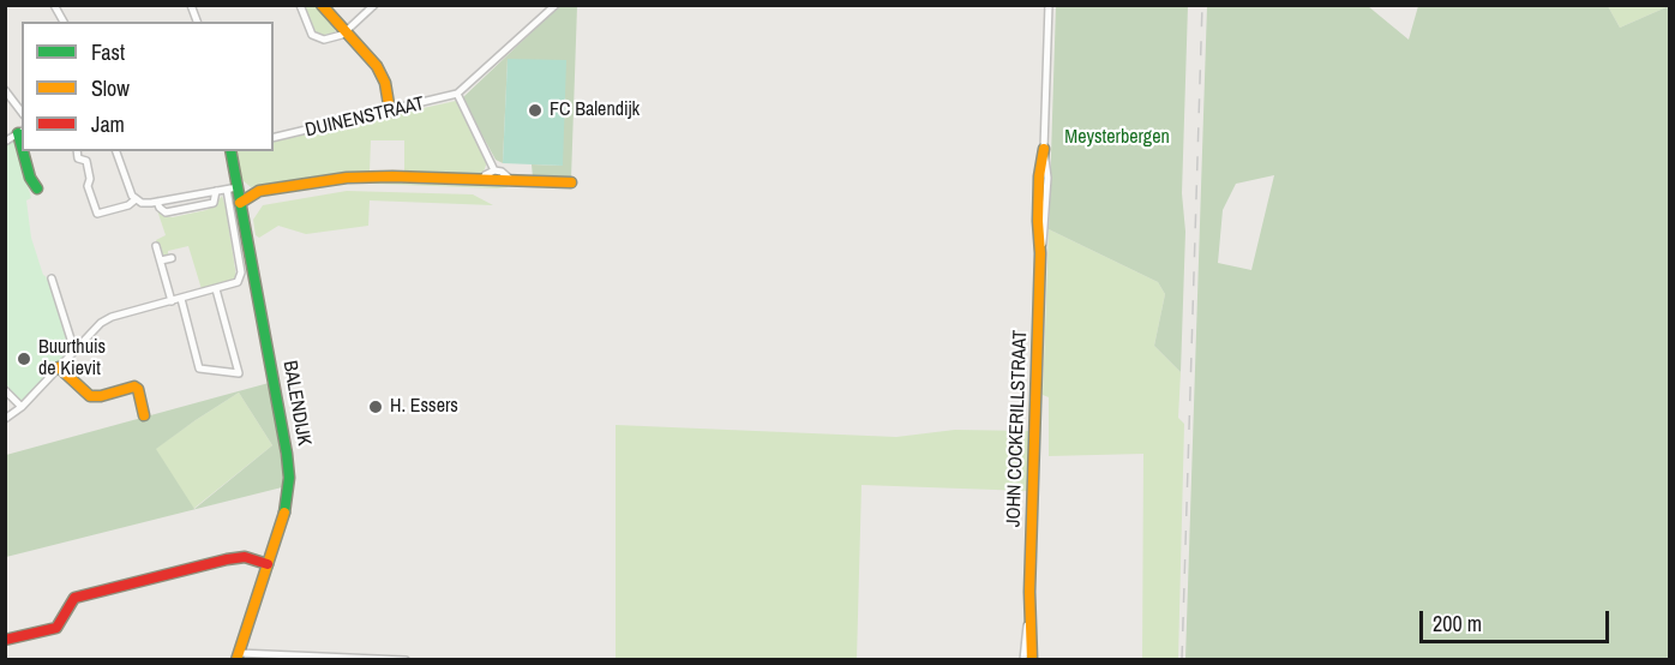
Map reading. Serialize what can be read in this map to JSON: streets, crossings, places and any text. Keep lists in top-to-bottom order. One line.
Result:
{"streets":{"street":["DUINENSTRAAT","BALENDIJK","JOHN COCKERILLSTRAAT"]},"parks":["Meysterbergen"],"places":["FC Balendijk","Buurthuis de Kievit","H. Essers"],"legend":["Fast","Slow","Jam"],"scale_bar":"200 m"}
